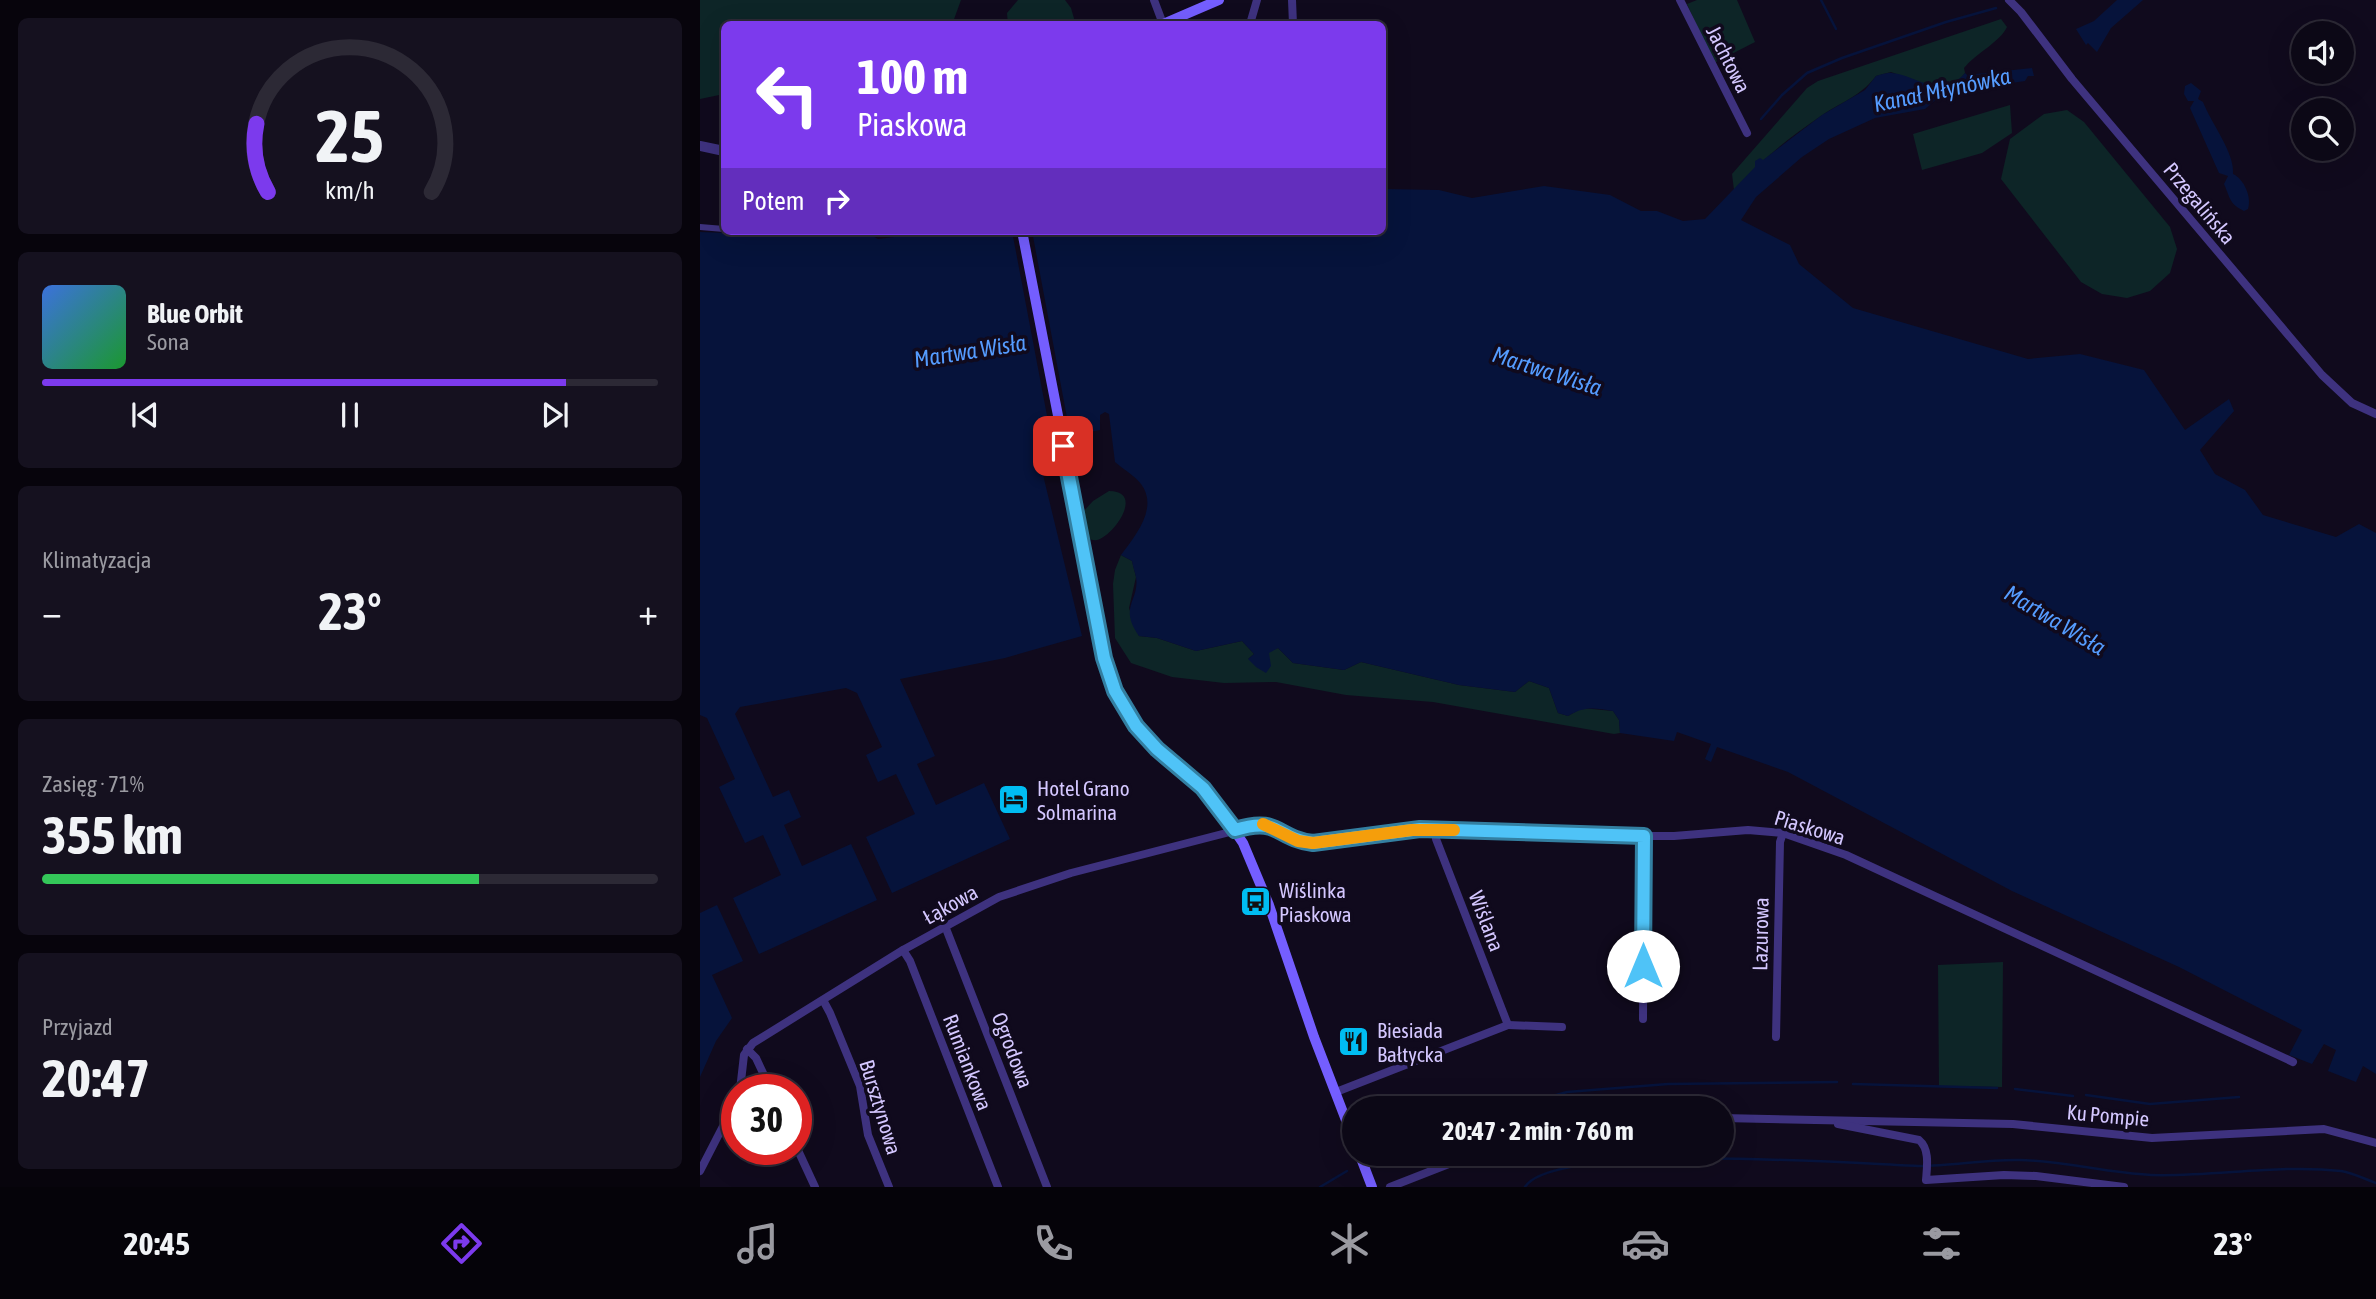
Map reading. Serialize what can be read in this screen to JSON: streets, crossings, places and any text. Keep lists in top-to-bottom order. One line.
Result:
{"streets":{"street":["Jachtowa","Przegalińska","Piaskowa","Łąkowa","Wiślana","Lazurowa","Ogrodowa","Rumiankowa","Bursztynowa","Ku Pompie"]},"crossings":[["Piaskowa","Łąkowa"],["Piaskowa","Wiślana"],["Piaskowa","Lazurowa"],["Łąkowa","Ogrodowa"],["Łąkowa","Rumiankowa"],["Łąkowa","Bursztynowa"]],"water":["Kanał Młynówka","Martwa Wisła"],"places":{"hotel":["Hotel Grano Solmarina"],"bus stop":["Wiślinka Piaskowa"],"restaurant":["Biesiada Bałtycka"]},"page":{"turn":["100 m","Piaskowa"],"then":"Potem","song":["Blue Orbit","Sona"],"tile":["Klimatyzacja",["Zasięg · 71%","355 km"],["Przyjazd","20:47"]],"heat":["−","23°","+"],"limit":"30","trip":"20:47 · 2 min · 760 m","tabs":["20:45","23°"],"gauge":["25","km/h"]}}
